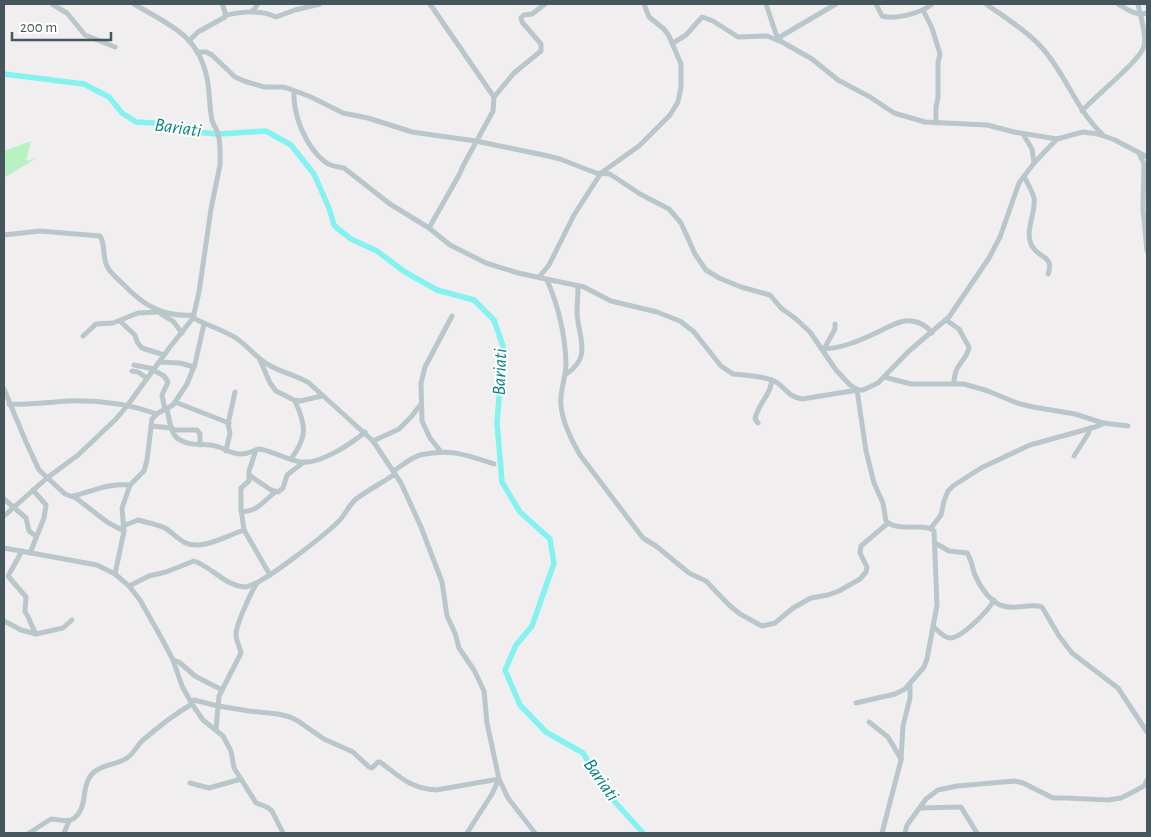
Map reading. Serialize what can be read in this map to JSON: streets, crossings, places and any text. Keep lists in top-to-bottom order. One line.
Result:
{"water":["Bariati"],"scale_bar":"200 m"}
